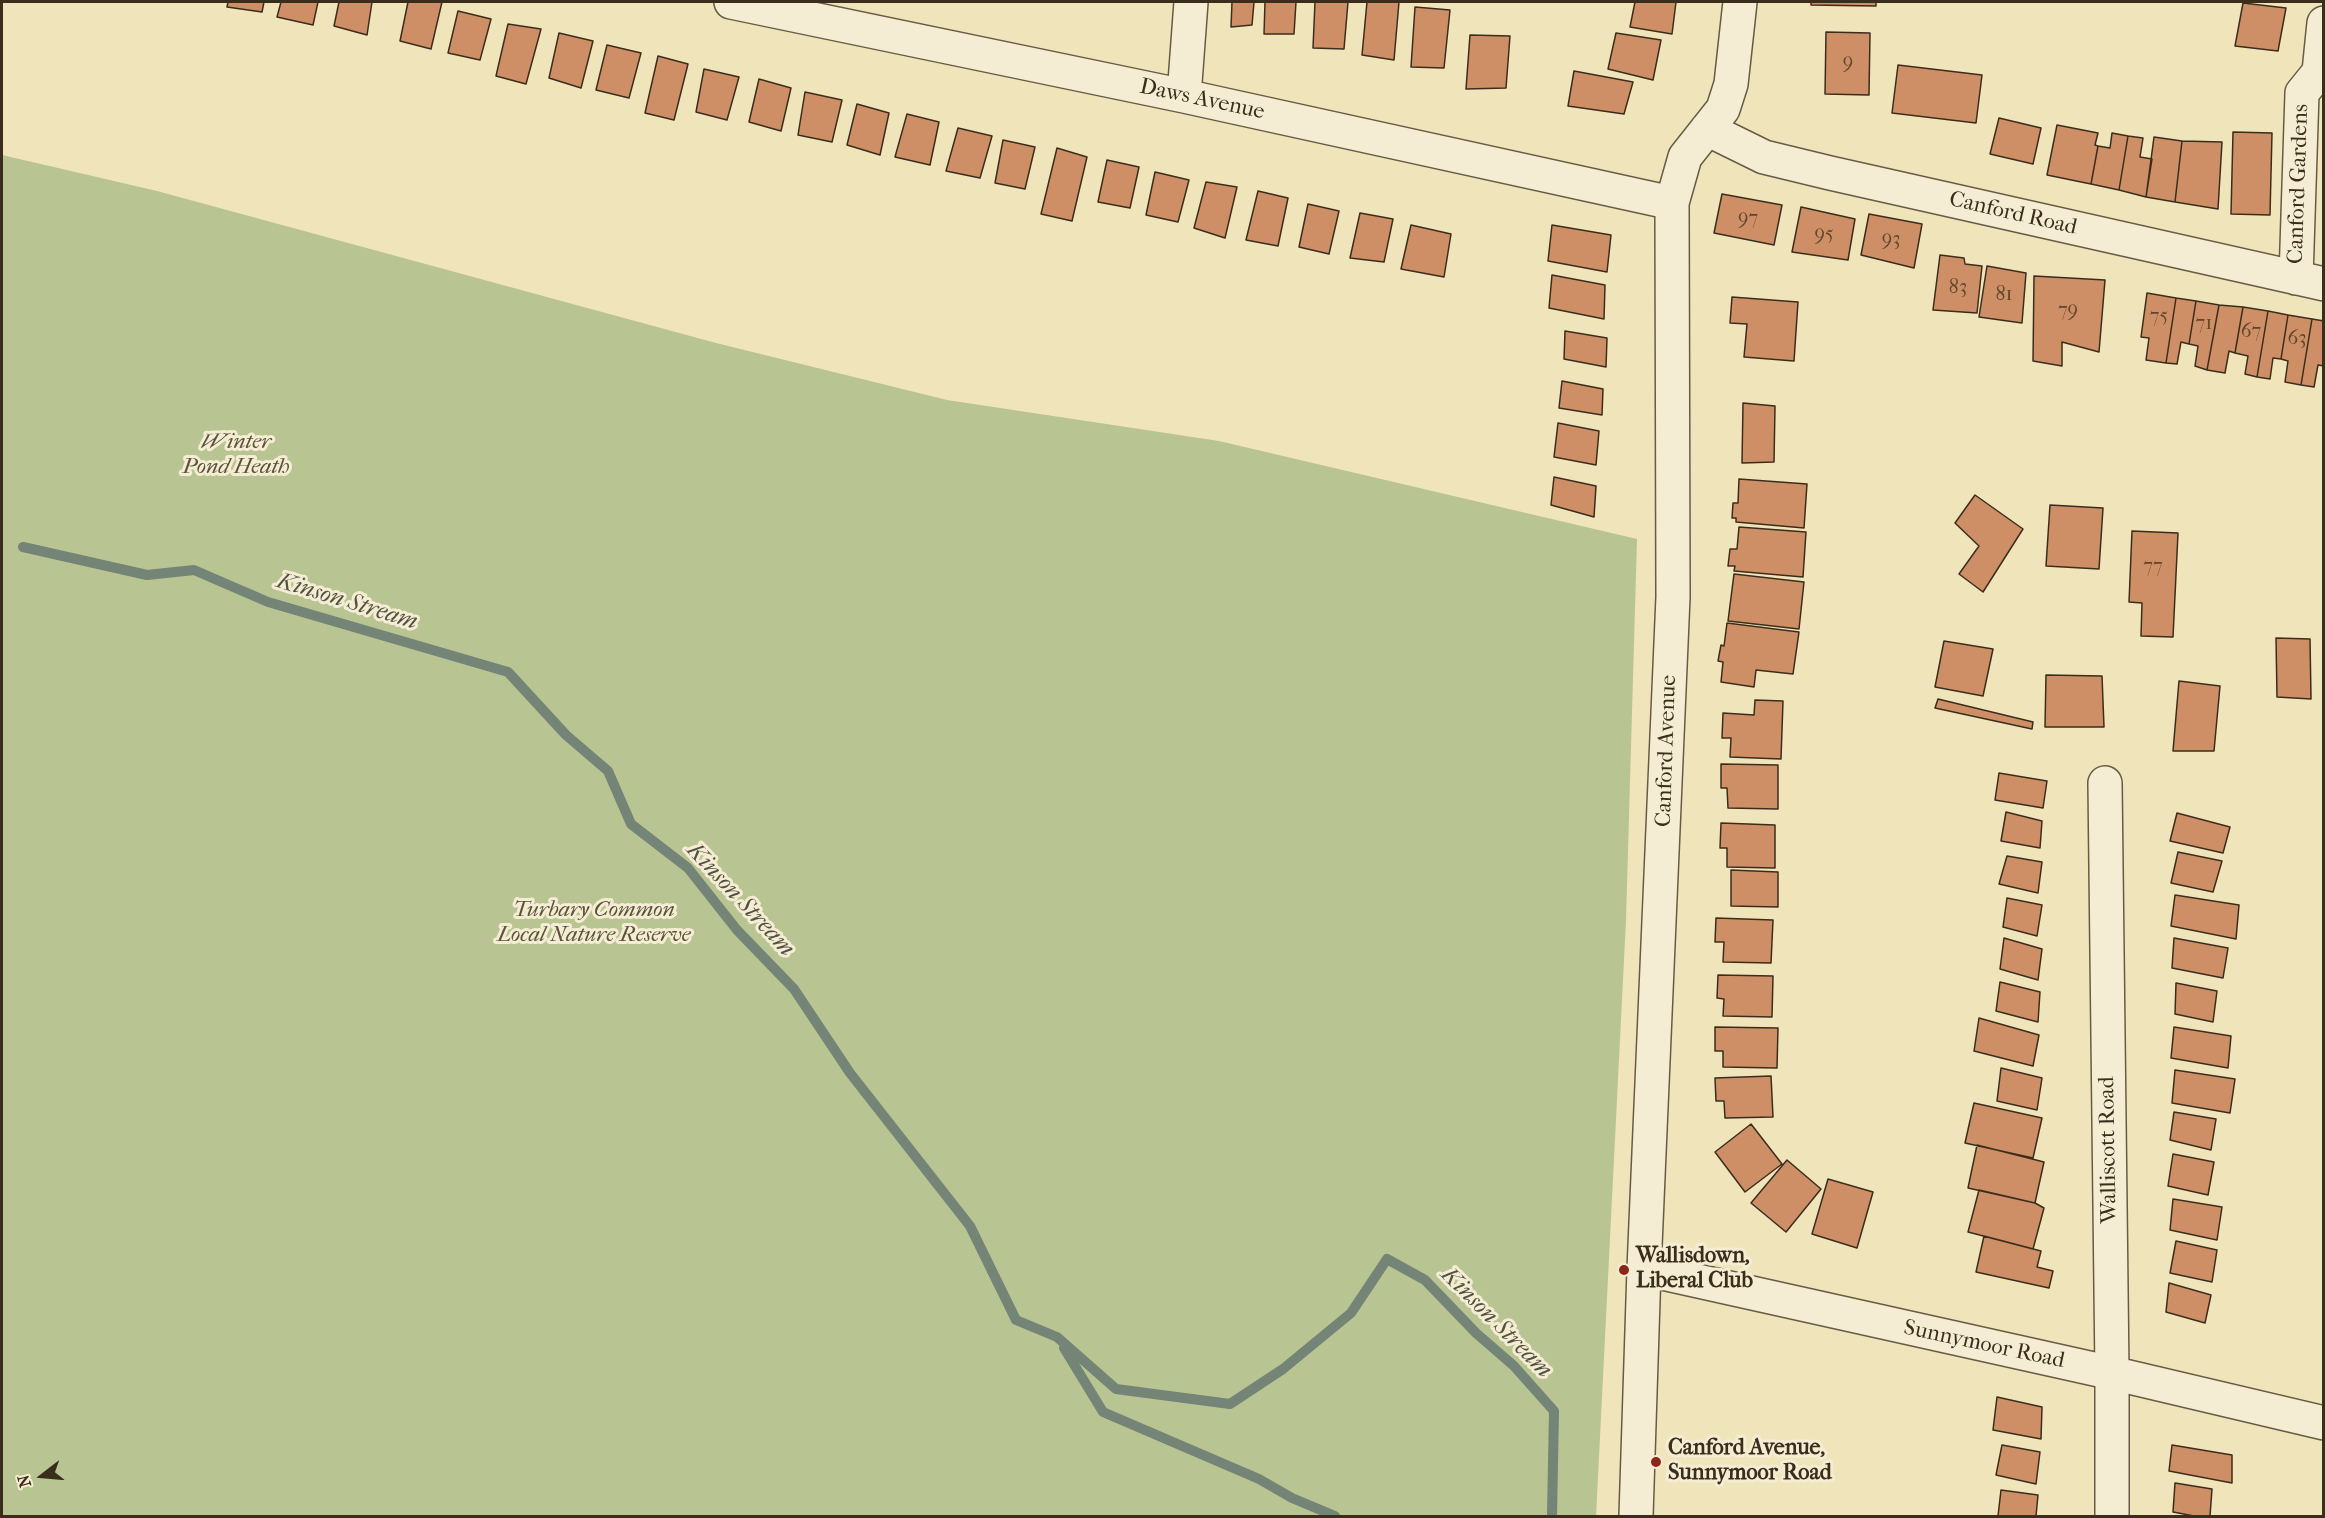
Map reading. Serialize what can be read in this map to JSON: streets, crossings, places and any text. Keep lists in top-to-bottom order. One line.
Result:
{"streets":{"street":["Daws Avenue","Canford Gardens","Canford Road","Canford Avenue","Walliscott Road","Sunnymoor Road"]},"crossings":[["Daws Avenue","Canford Avenue"],["Canford Gardens","Canford Road"],["Canford Road","Canford Avenue"],["Canford Avenue","Sunnymoor Road"],["Walliscott Road","Sunnymoor Road"]],"water":["Kinson Stream"],"parks":["Winter Pond Heath","Turbary Common Local Nature Reserve"],"places":["Wallisdown, Liberal Club","Canford Avenue, Sunnymoor Road"],"house_numbers":["9","97","95","93","83","81","79","75","71","67","63","77"],"north":"left"}
